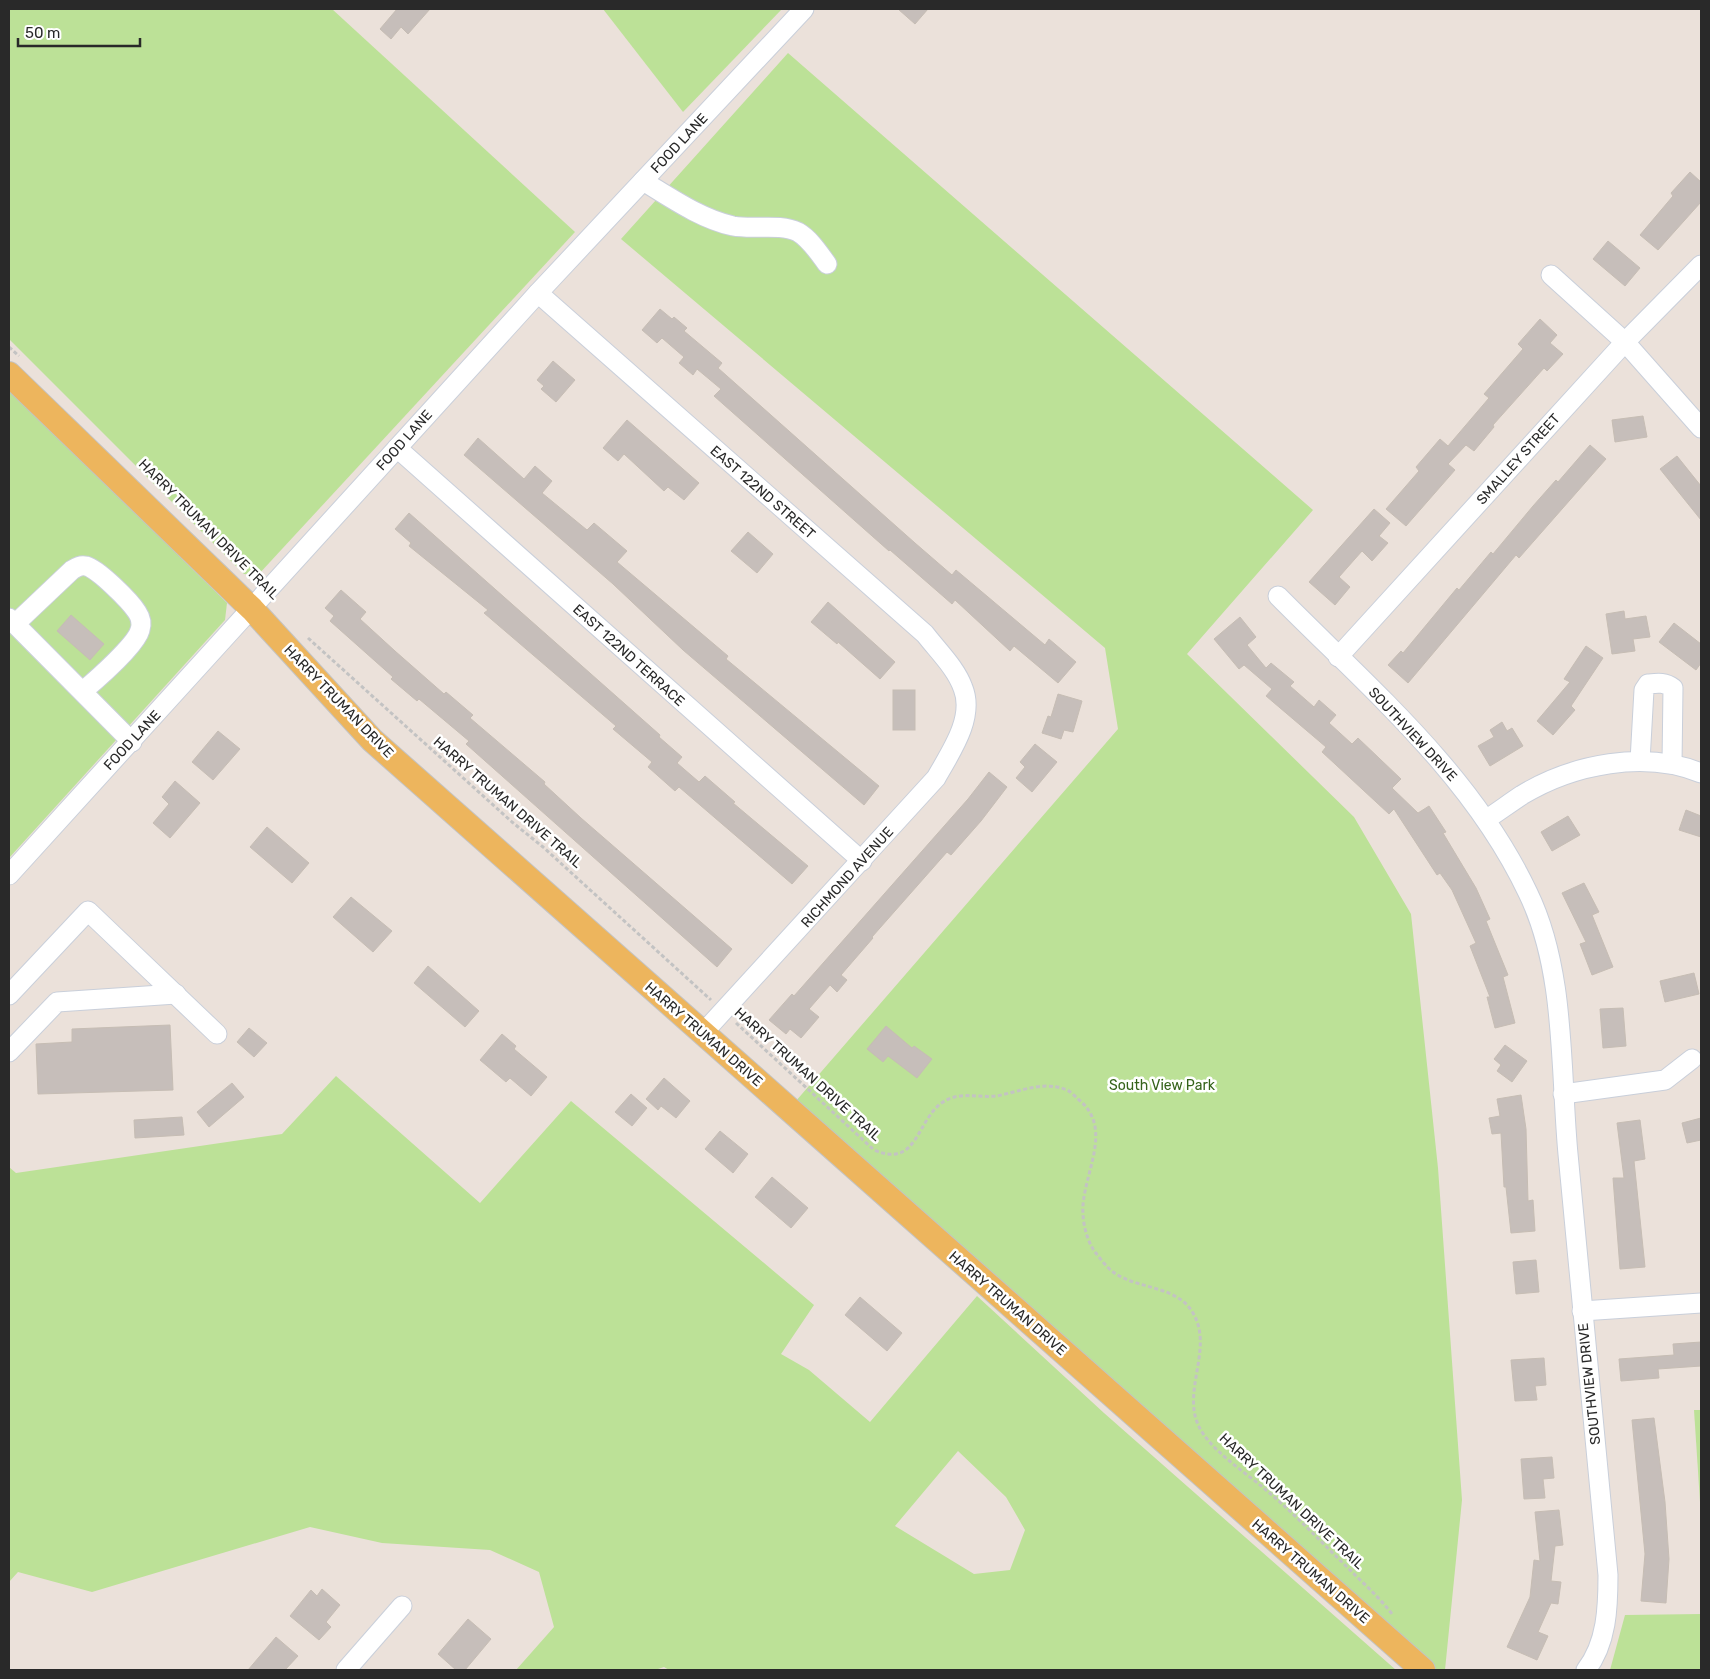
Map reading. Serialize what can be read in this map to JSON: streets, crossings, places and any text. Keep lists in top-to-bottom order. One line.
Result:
{"streets":{"main road":["HARRY TRUMAN DRIVE"],"street":["FOOD LANE","SMALLEY STREET","EAST 122ND STREET","EAST 122ND TERRACE","SOUTHVIEW DRIVE","RICHMOND AVENUE"],"path":["HARRY TRUMAN DRIVE TRAIL"]},"crossings":[["FOOD LANE","EAST 122ND STREET"],["FOOD LANE","EAST 122ND TERRACE"],["FOOD LANE","HARRY TRUMAN DRIVE"],["SMALLEY STREET","SOUTHVIEW DRIVE"],["EAST 122ND STREET","RICHMOND AVENUE"],["HARRY TRUMAN DRIVE TRAIL","RICHMOND AVENUE"],["EAST 122ND TERRACE","RICHMOND AVENUE"],["HARRY TRUMAN DRIVE","RICHMOND AVENUE"]],"parks":["South View Park"],"scale_bar":"50 m"}
